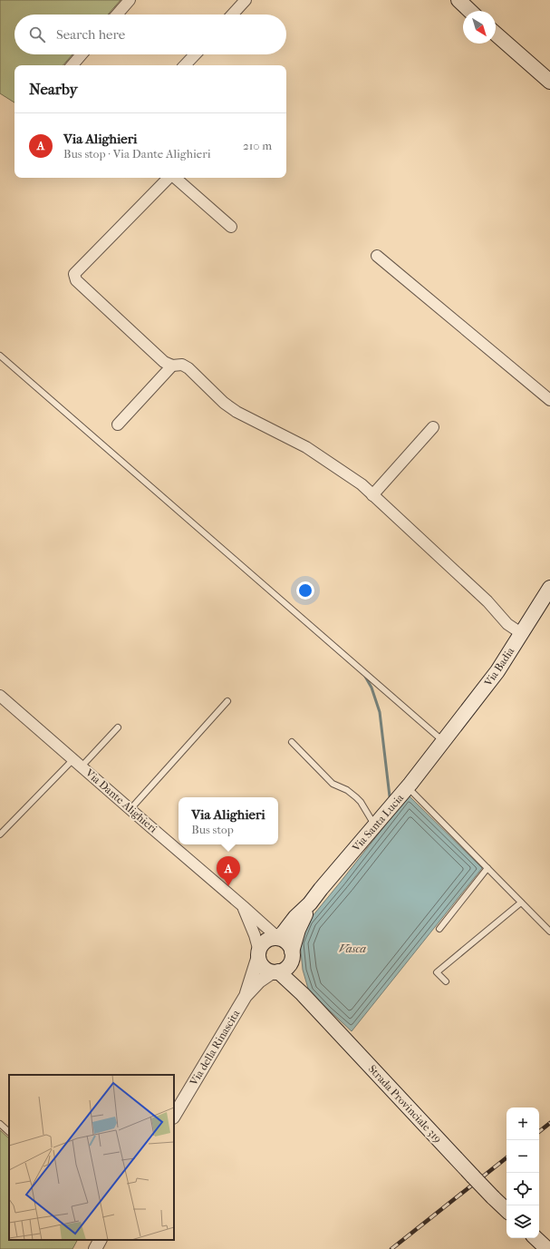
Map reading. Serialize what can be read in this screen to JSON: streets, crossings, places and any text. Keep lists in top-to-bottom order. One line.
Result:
{"streets":{"main road":["Via Badia","Via Santa Lucia","Strada Provinciale 319"],"street":["Via Dante Alighieri","Via della Rinascita"]},"crossings":[["Via Badia","Via Santa Lucia"],["Via Dante Alighieri","Via Santa Lucia"],["Via Dante Alighieri","Via della Rinascita"],["Via Dante Alighieri","Strada Provinciale 319"],["Via Santa Lucia","Via della Rinascita"],["Via Santa Lucia","Strada Provinciale 319"],["Via della Rinascita","Strada Provinciale 319"]],"water":["Vasca"],"north":"bottom right","page":{"search":"Search here","heading":"Nearby","list":[{"mark":"A","name":"Via Alighieri","note":"Bus stop · Via Dante Alighieri","value":"210 m"}],"popup":["Via Alighieri","Bus stop"],"pins":"A","map_buttons":["+","−"]}}
